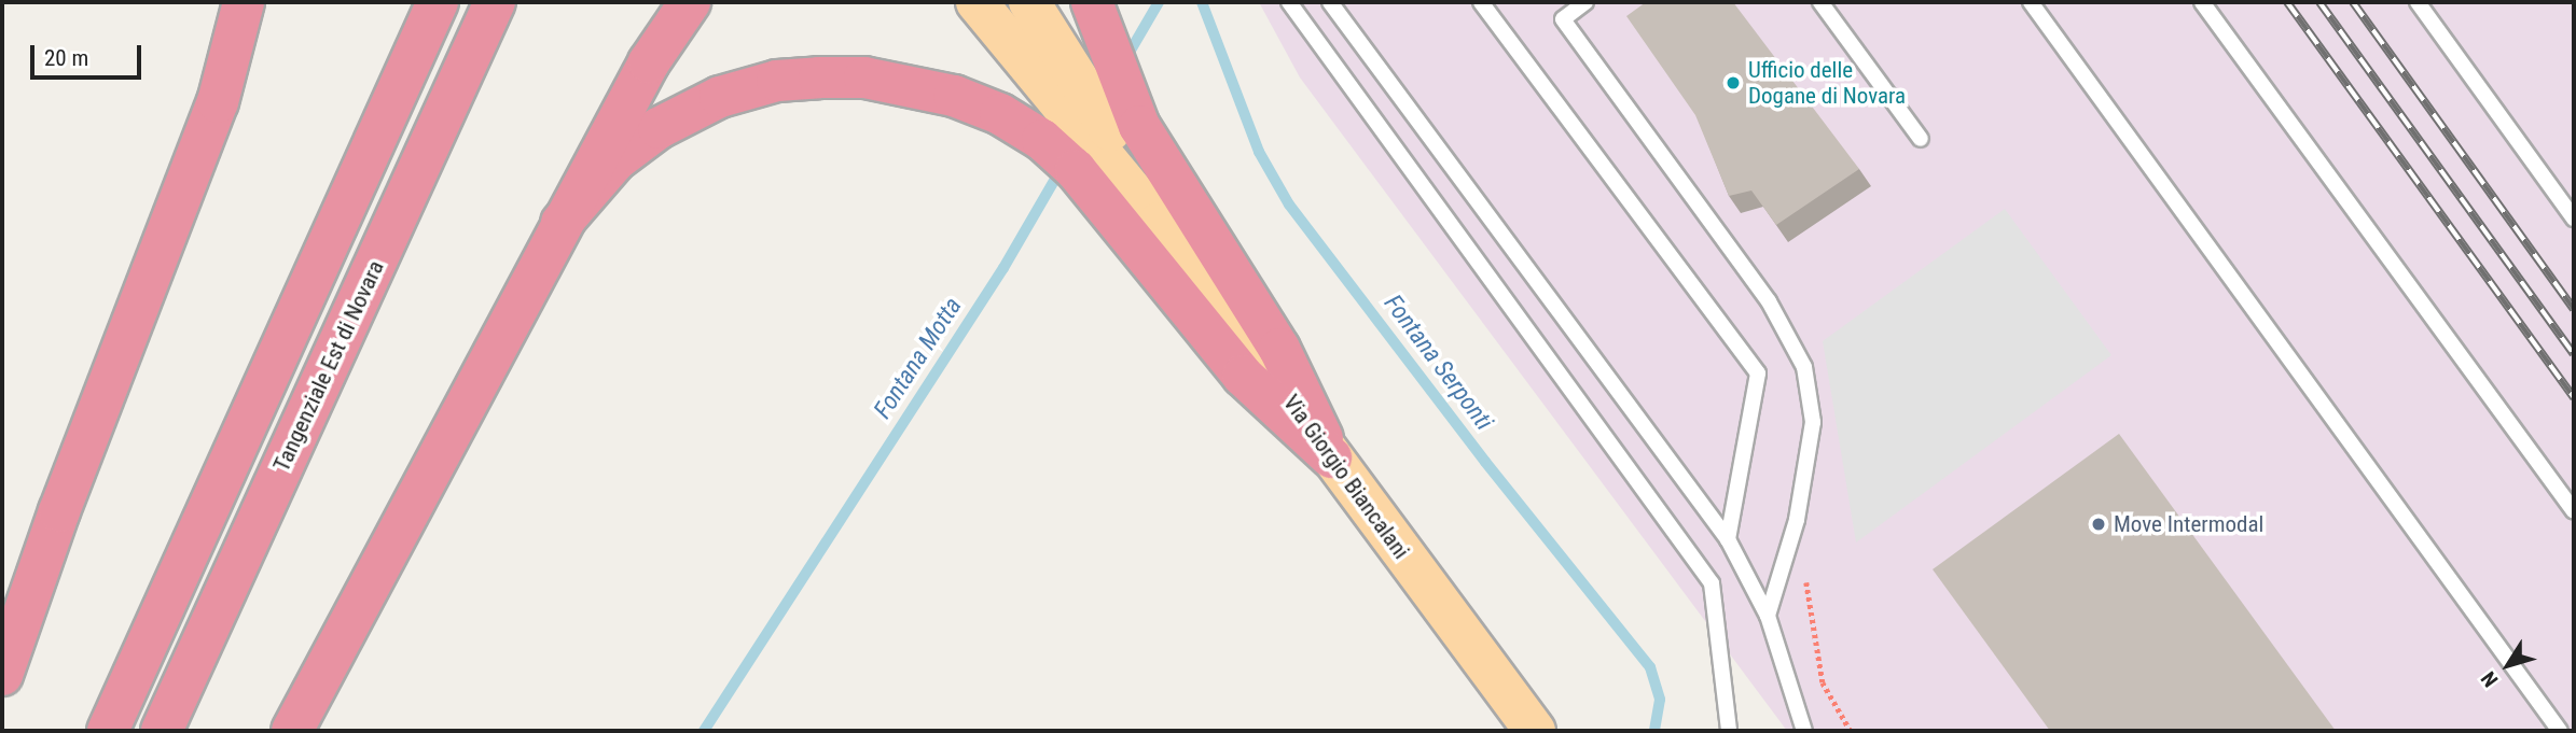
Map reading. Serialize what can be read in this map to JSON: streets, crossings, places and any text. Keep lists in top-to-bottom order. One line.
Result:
{"streets":{"highway":["Tangenziale Est di Novara"],"main road":["Via Giorgio Biancalani"]},"water":["Fontana Motta","Fontana Serponti"],"places":["Ufficio delle Dogane di Novara","Move Intermodal"],"scale_bar":"20 m","north":"bottom left"}
